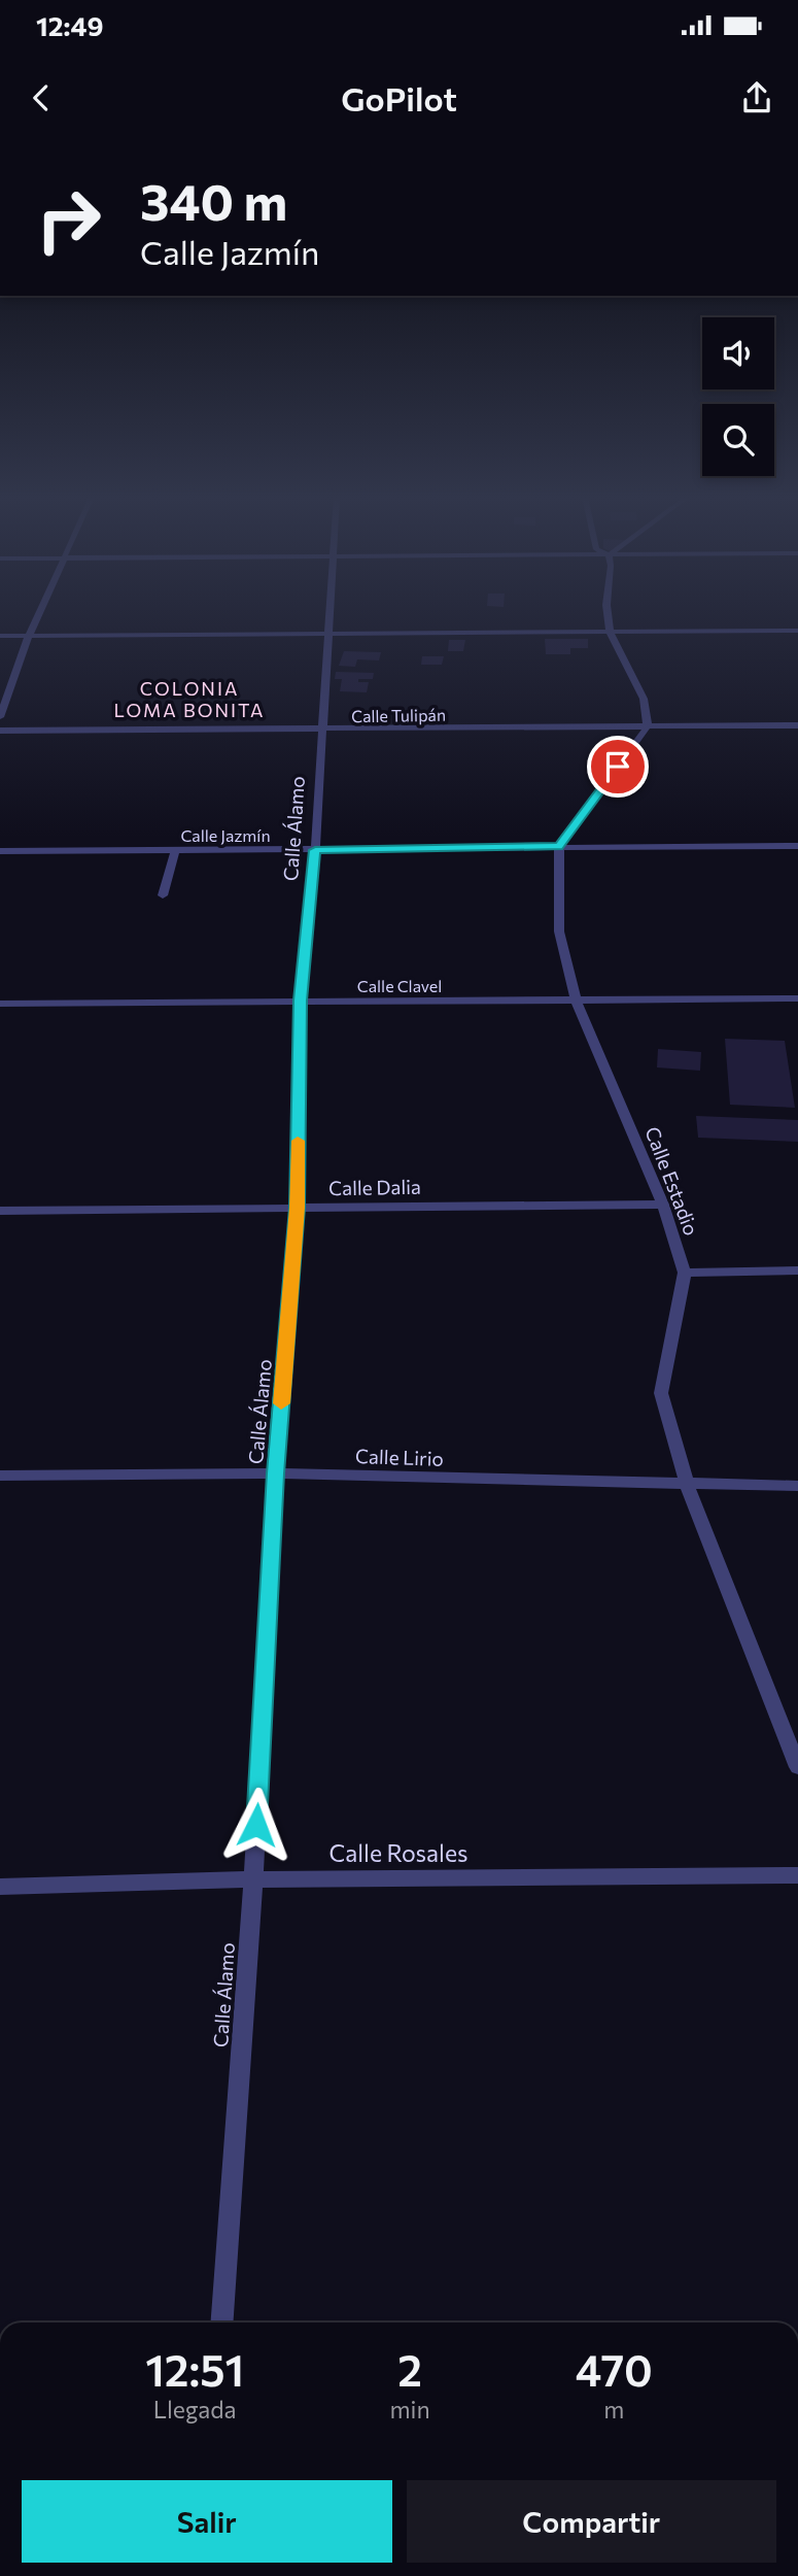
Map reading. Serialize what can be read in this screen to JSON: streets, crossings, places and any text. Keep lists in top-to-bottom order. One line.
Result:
{"streets":{"street":["Calle Tulipán","Calle Álamo","Calle Jazmín","Calle Clavel","Calle Estadio","Calle Dalia","Calle Lirio","Calle Rosales"]},"crossings":[["Calle Tulipán","Calle Álamo"],["Calle Álamo","Calle Jazmín"],["Calle Álamo","Calle Clavel"],["Calle Álamo","Calle Dalia"],["Calle Álamo","Calle Lirio"],["Calle Álamo","Calle Rosales"],["Calle Jazmín","Calle Estadio"],["Calle Clavel","Calle Estadio"],["Calle Estadio","Calle Dalia"],["Calle Estadio","Calle Lirio"]],"districts":["COLONIA LOMA BONITA"],"page":{"status":"12:49","header":"GoPilot","turn":["340 m","Calle Jazmín"],"eta":["12:51","Llegada","2","min","470","m"],"buttons":["Salir","Compartir"]}}
